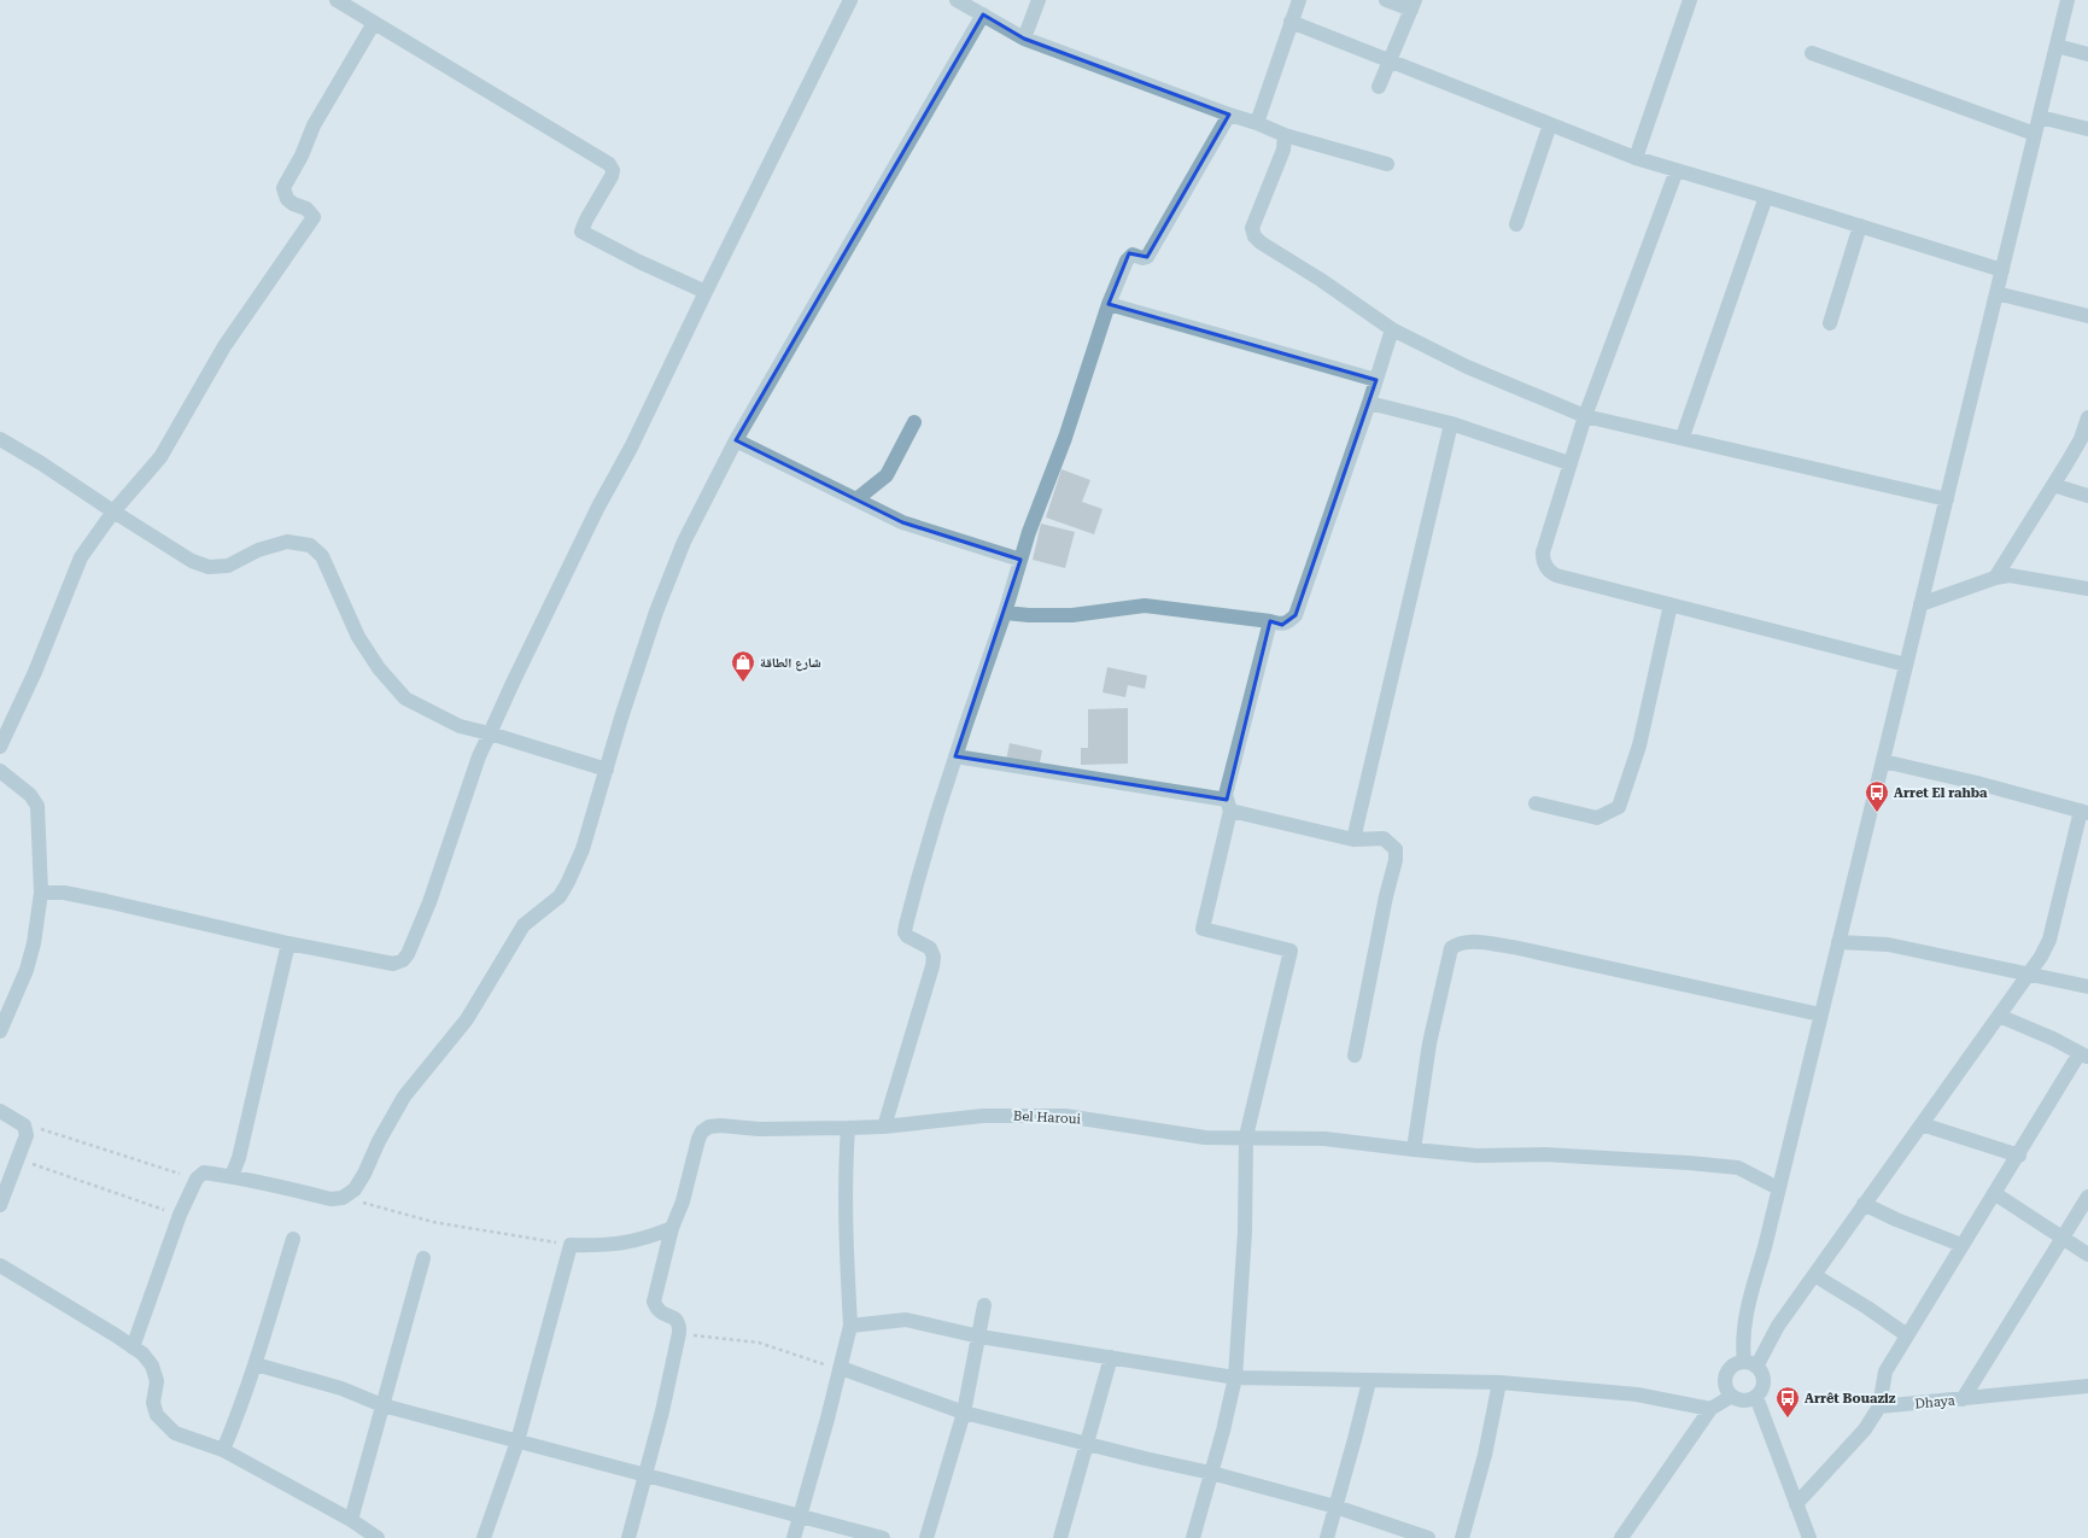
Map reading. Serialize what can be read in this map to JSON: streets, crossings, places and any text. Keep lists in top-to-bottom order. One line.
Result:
{"streets":{"street":["Bel Haroui","Dhaya"]},"places":{"shop":["شارع الطاقة"],"bus stop":["Arret El rahba","Arrêt Bouaziz"]}}
